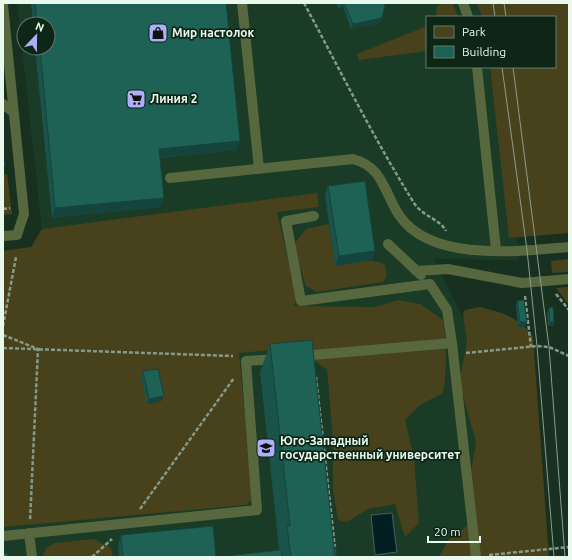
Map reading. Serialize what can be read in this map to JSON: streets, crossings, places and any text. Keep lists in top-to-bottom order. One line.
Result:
{"places":{"shop":["Мир настолок"],"supermarket":["Линия 2"],"school or university":["Юго-Западный государственный университет"]},"legend":["Park","Building"],"scale_bar":"20 m","north":"top"}
